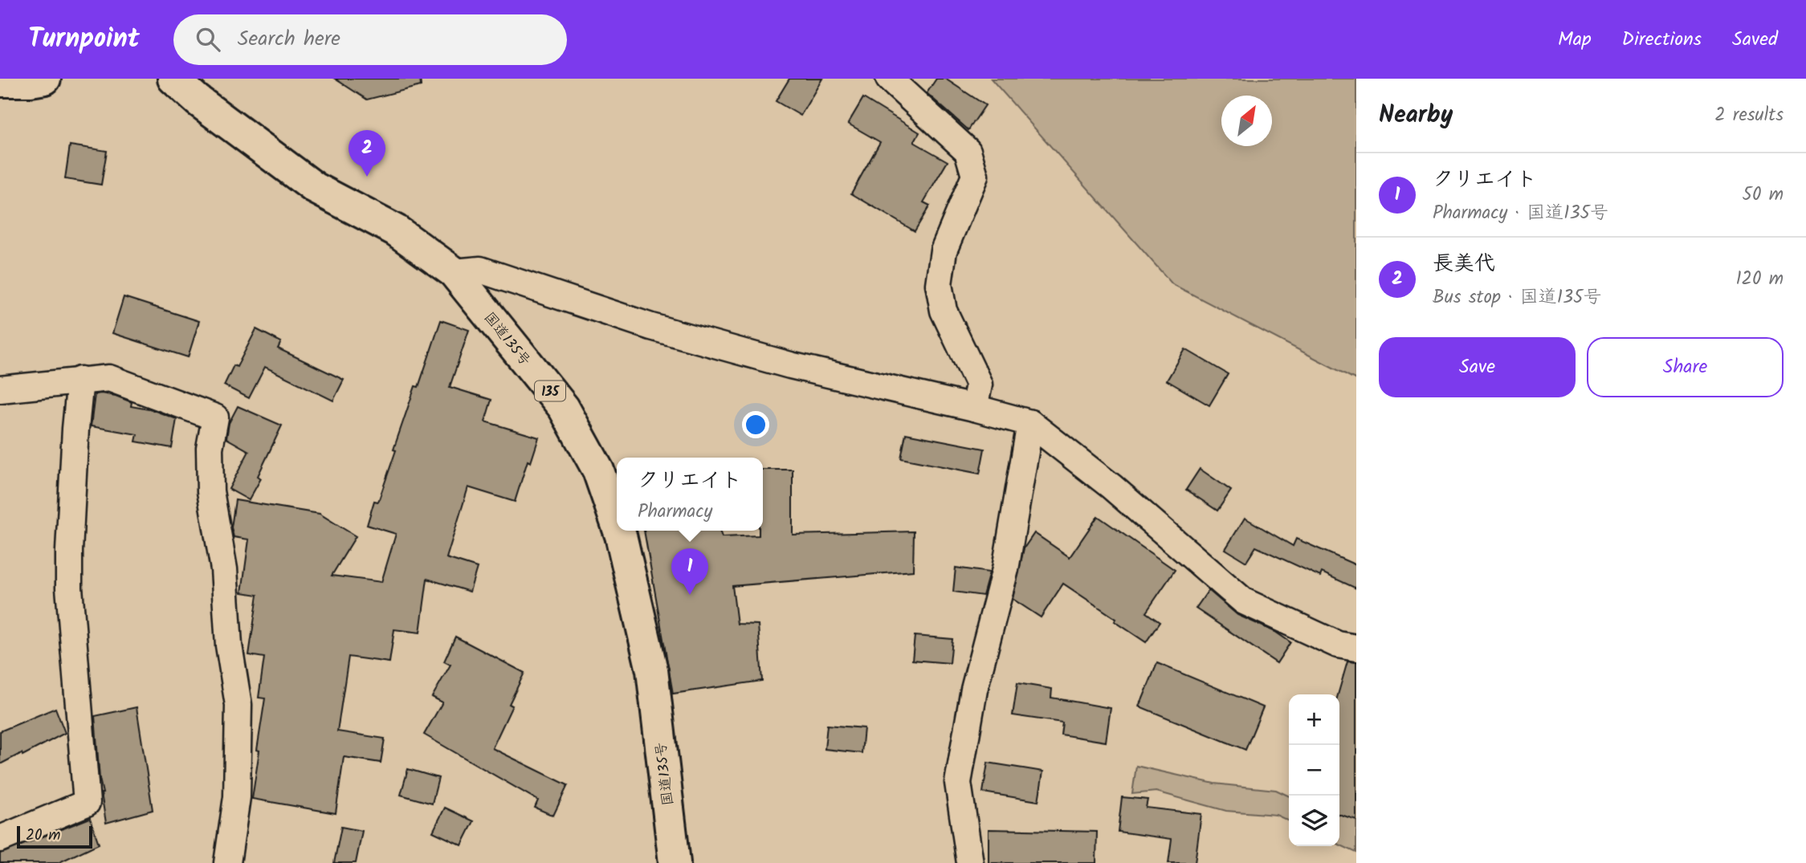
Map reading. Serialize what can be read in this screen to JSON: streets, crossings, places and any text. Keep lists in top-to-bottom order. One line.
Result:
{"streets":{"main road":["国道135号","135"]},"scale_bar":"20 m","north":"top right","page":{"header":"Turnpoint","search":"Search here","nav":["Map","Directions","Saved"],"heading":["Nearby","2 results"],"pins":["2","1"],"list":[{"mark":"1","name":"クリエイト","note":"Pharmacy · 国道135号","value":"50 m"},{"mark":"2","name":"長美代","note":"Bus stop · 国道135号","value":"120 m"}],"buttons":["Save","Share"],"popup":["クリエイト","Pharmacy"],"map_buttons":["+","−"],"scale":"20 m"}}
